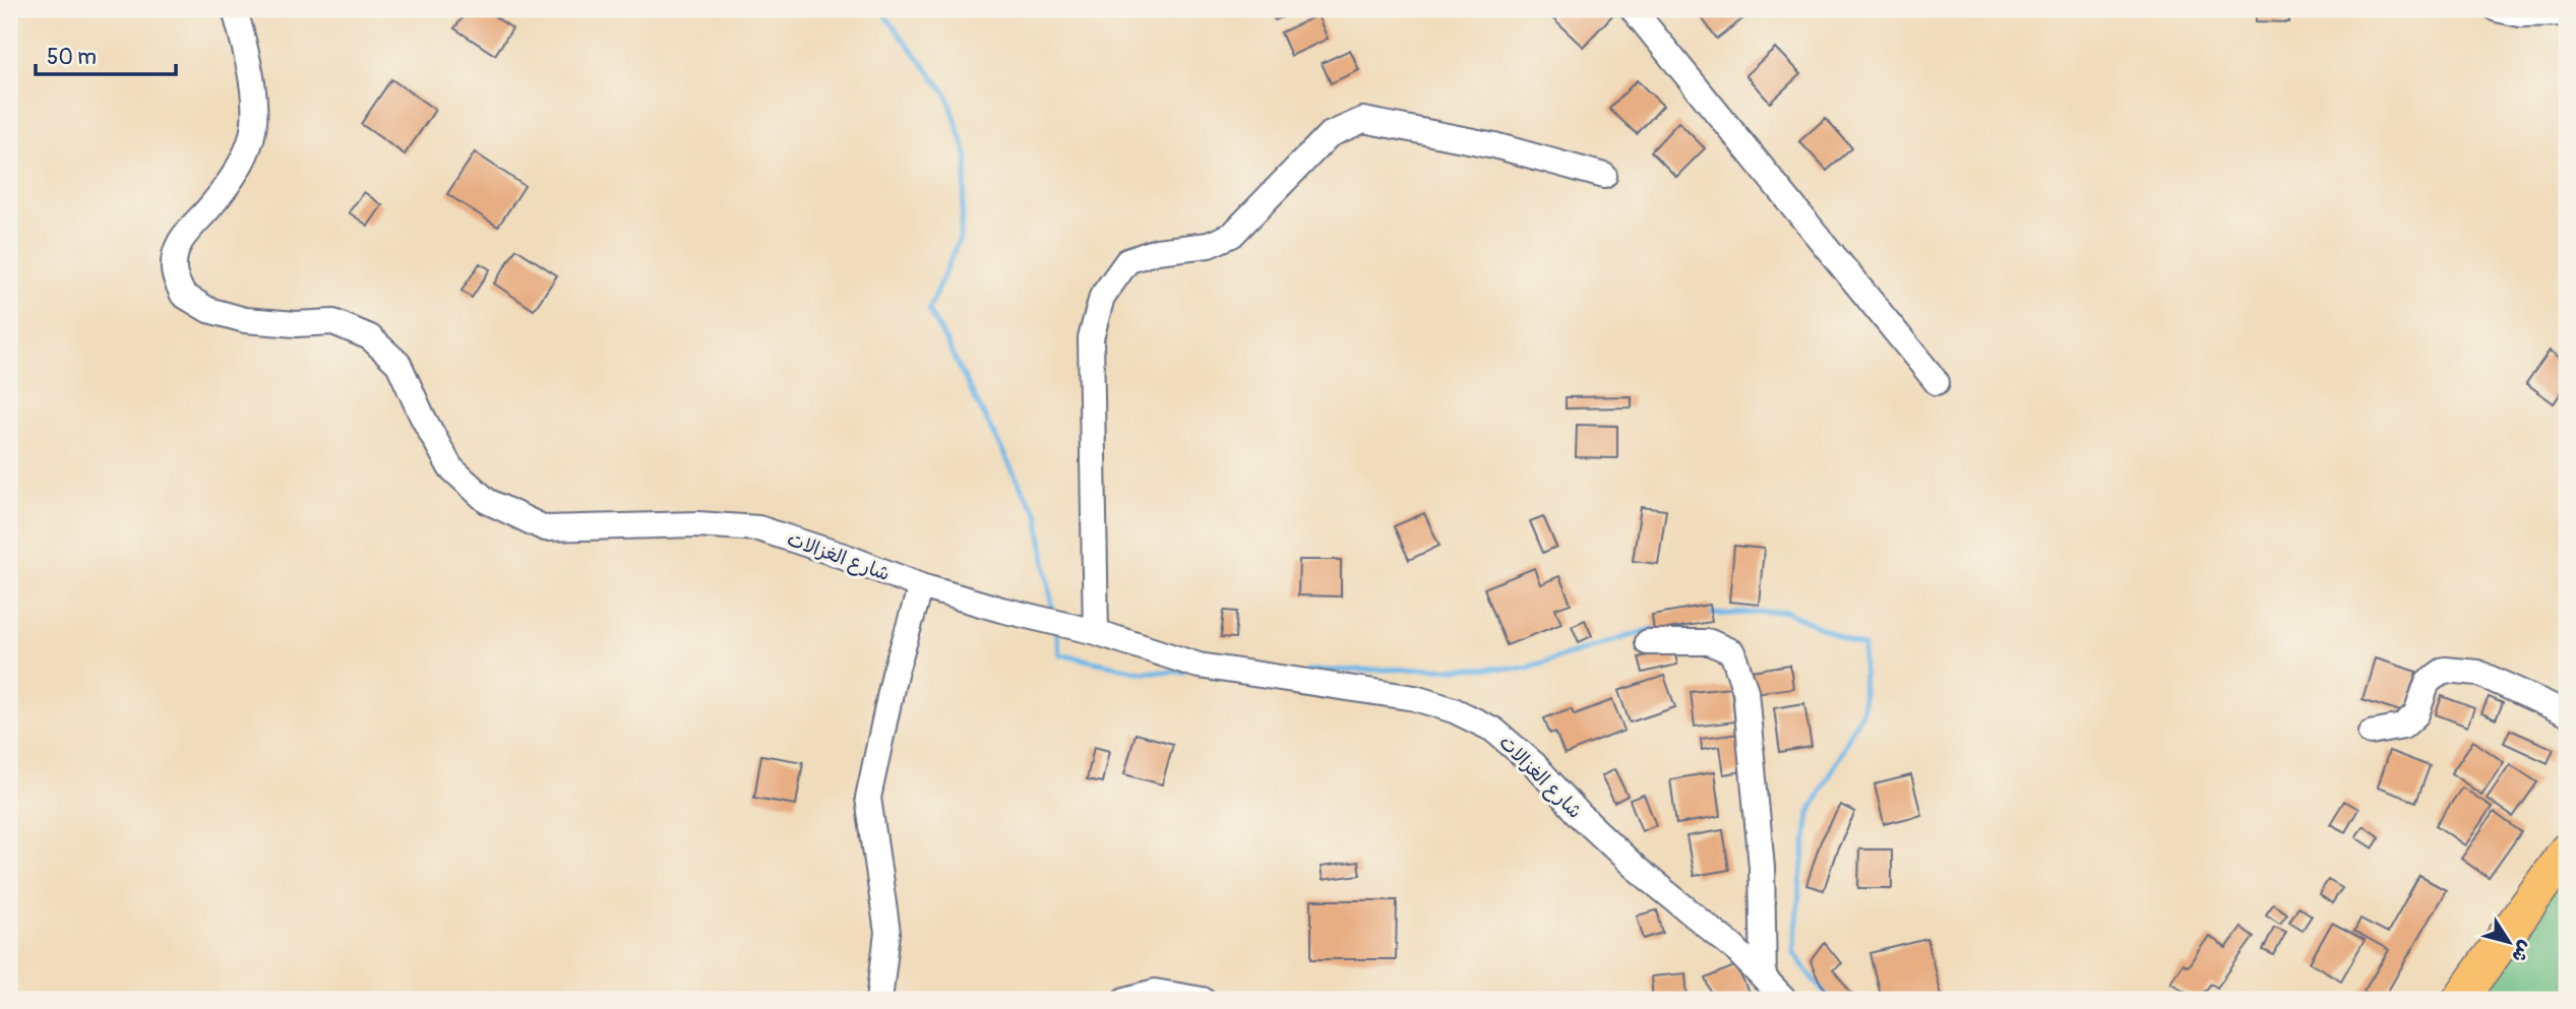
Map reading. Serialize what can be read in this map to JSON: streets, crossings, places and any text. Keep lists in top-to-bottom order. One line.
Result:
{"streets":{"street":["شارع الغزالات"]},"scale_bar":"50 m","north":"bottom right"}
